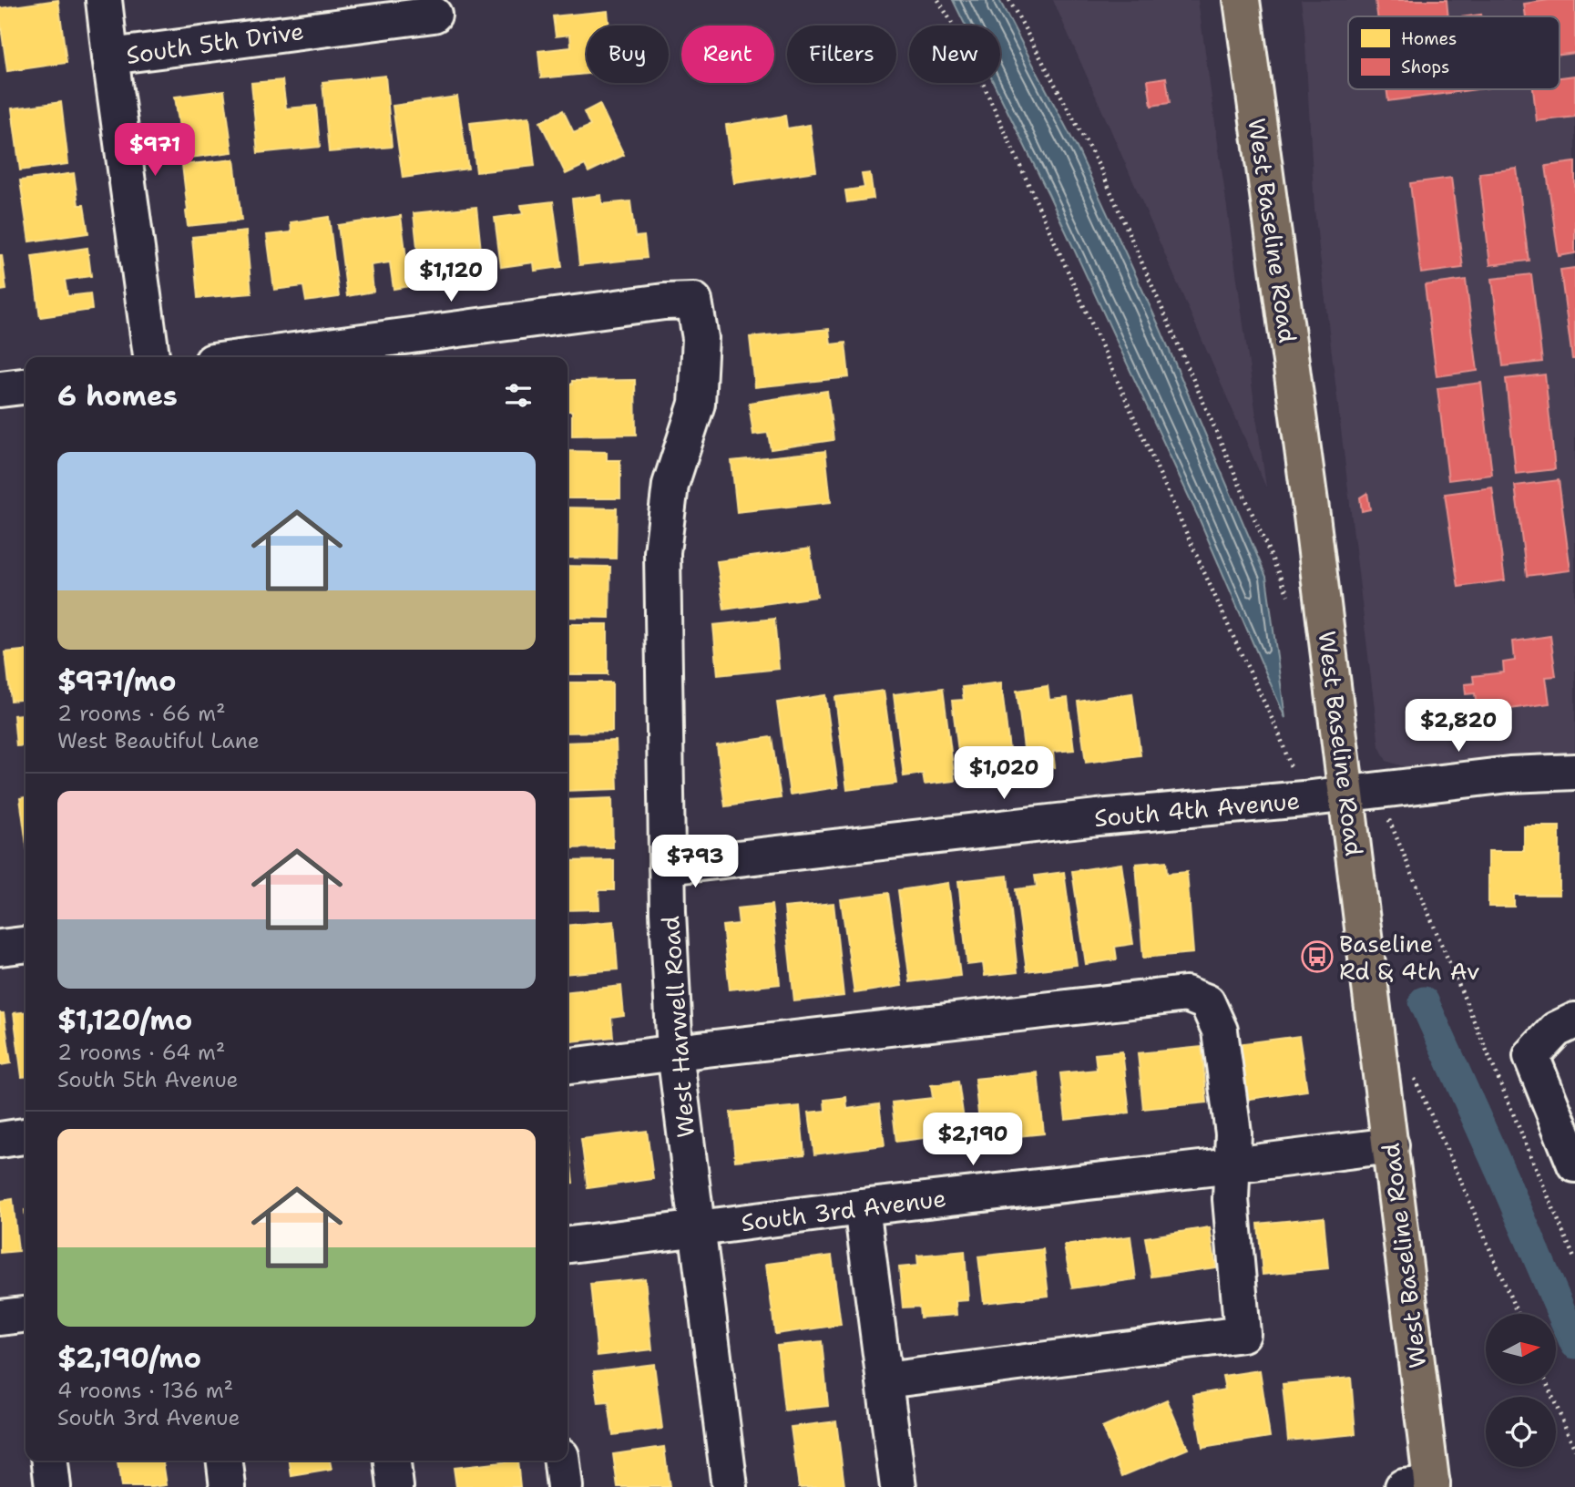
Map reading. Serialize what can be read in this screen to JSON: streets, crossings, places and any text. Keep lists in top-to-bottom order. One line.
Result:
{"streets":{"main road":["West Baseline Road"],"street":["South 5th Drive","South 4th Avenue","West Harwell Road","South 3rd Avenue"]},"crossings":[["West Baseline Road","South 4th Avenue"],["West Baseline Road","South 3rd Avenue"],["South 4th Avenue","West Harwell Road"],["West Harwell Road","South 3rd Avenue"]],"places":{"bus stop":["Baseline Rd & 4th Av"]},"legend":["Homes","Shops"],"north":"right","page":{"chip":["Buy","Rent","Filters","New"],"price":["$971","$1,120","$2,820","$1,020","$793","$2,190"],"heading":"6 homes","list":[{"name":"$971/mo","note":"2 rooms · 66 m² · West Beautiful Lane"},{"name":"$1,120/mo","note":"2 rooms · 64 m² · South 5th Avenue"},{"name":"$2,190/mo","note":"4 rooms · 136 m² · South 3rd Avenue"}]}}
